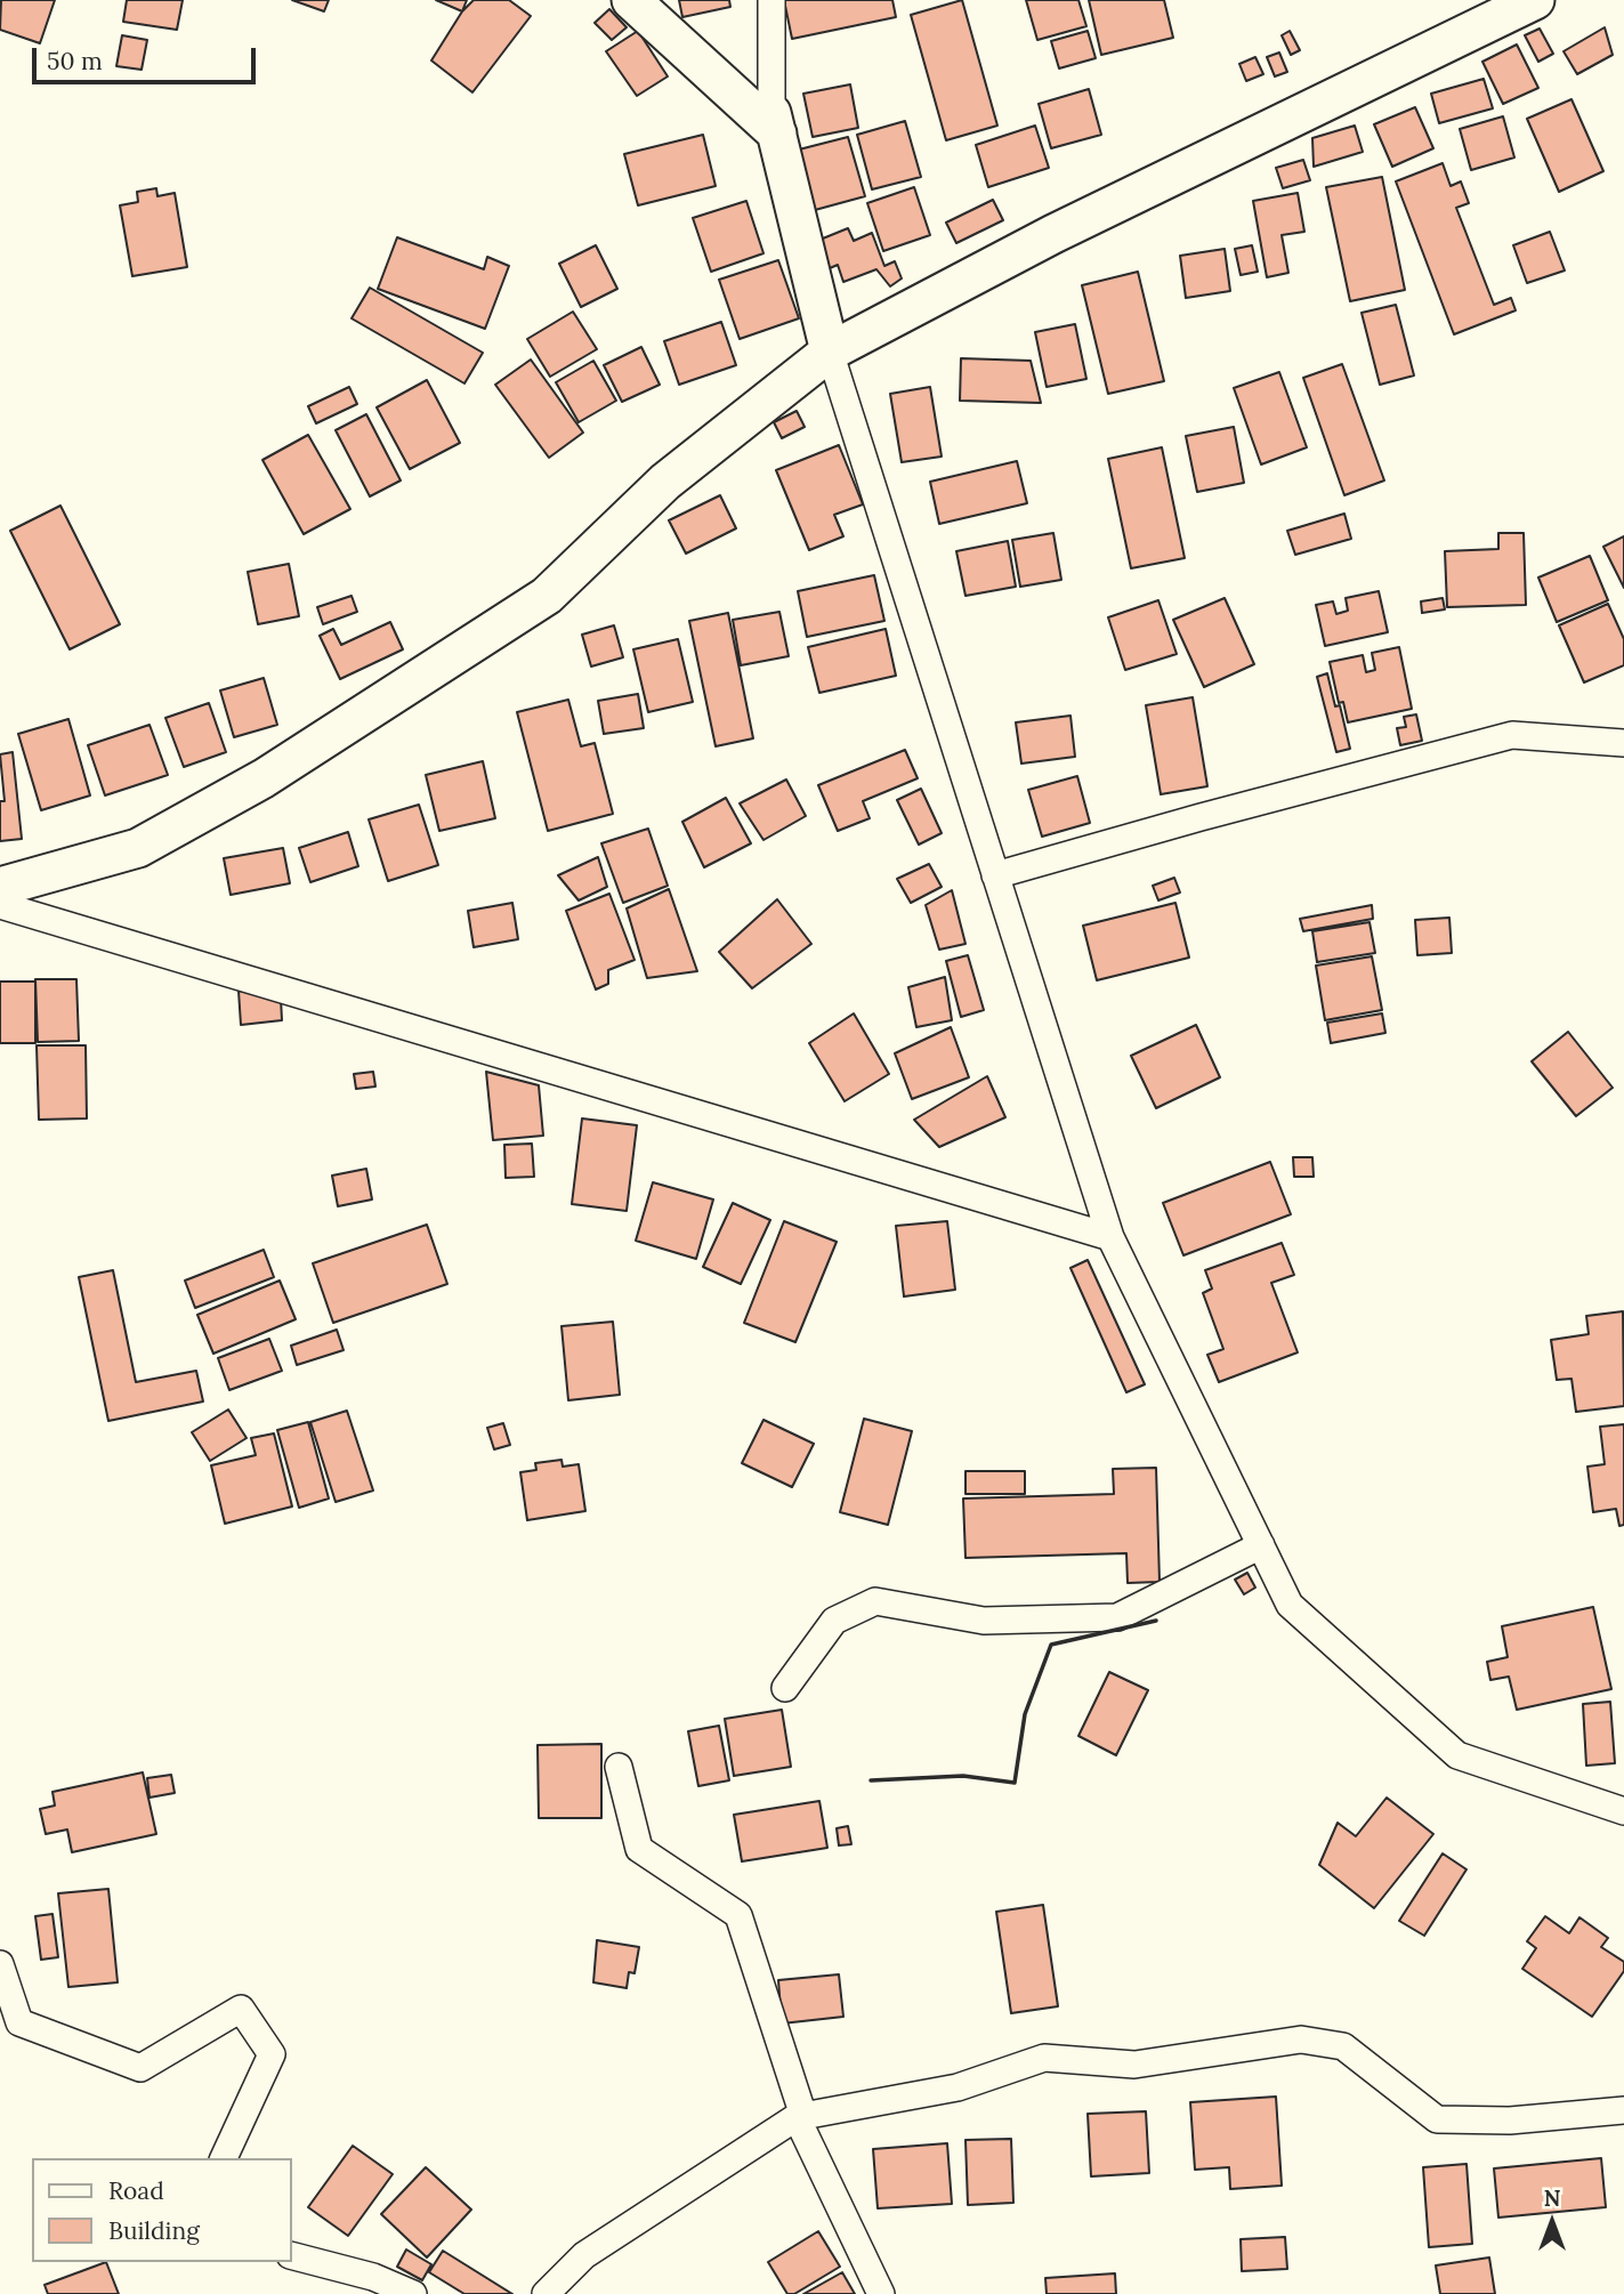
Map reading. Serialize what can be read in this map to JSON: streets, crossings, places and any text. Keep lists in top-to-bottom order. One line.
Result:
{"legend":["Road","Building"],"scale_bar":"50 m","north":"top"}
